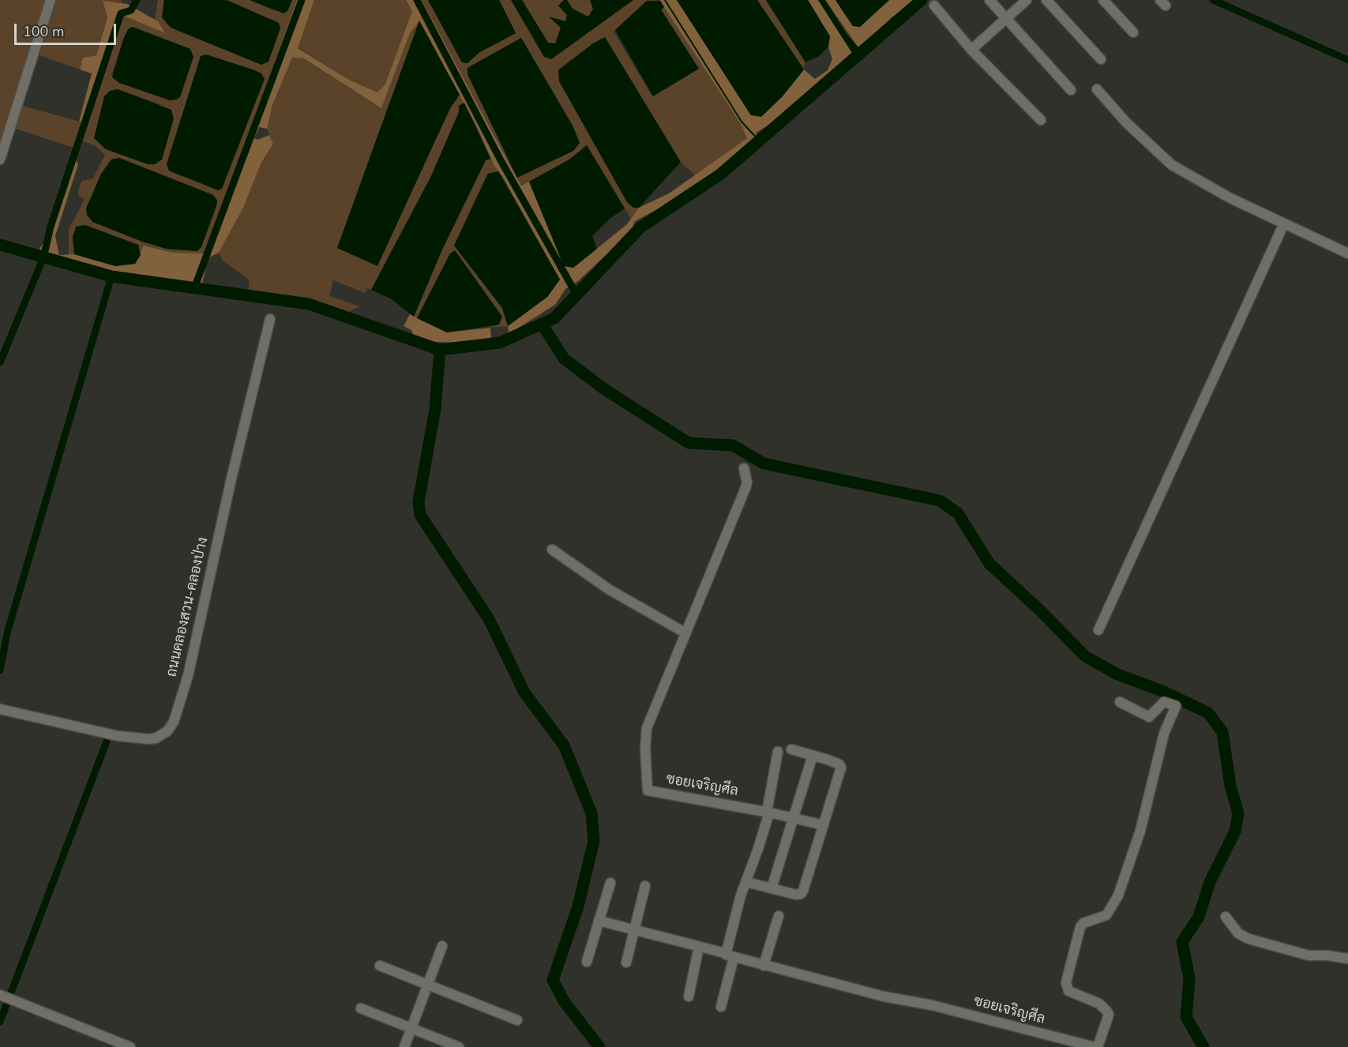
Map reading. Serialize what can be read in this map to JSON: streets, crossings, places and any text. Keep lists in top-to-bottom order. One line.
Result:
{"streets":{"street":["ถนนคลองสวน-คลองป่าง","ซอยเจริญศีล"]},"scale_bar":"100 m"}
